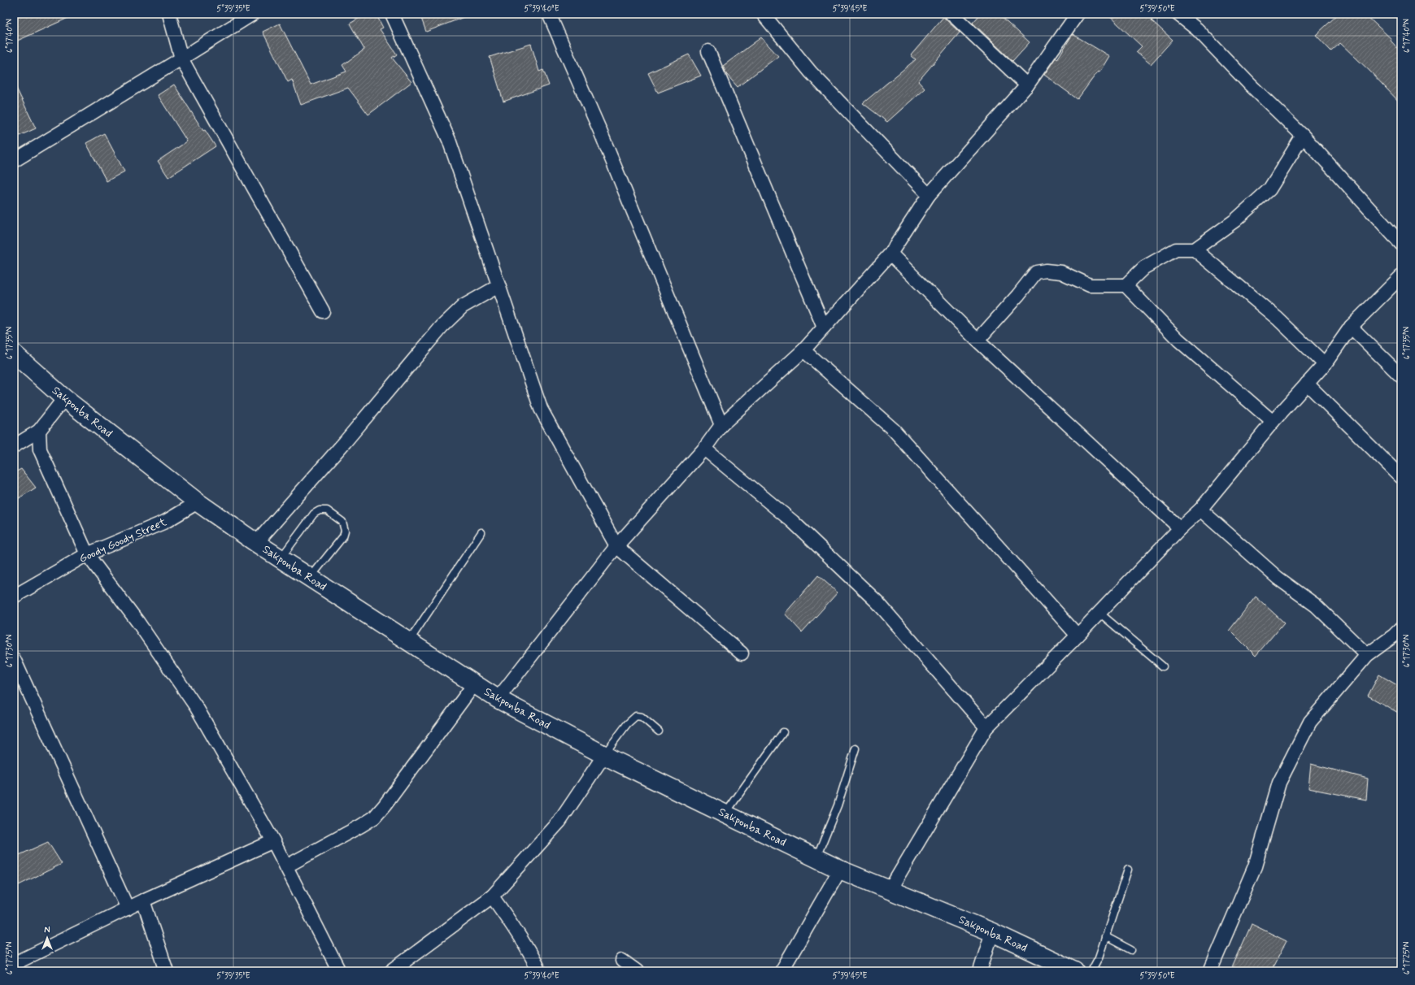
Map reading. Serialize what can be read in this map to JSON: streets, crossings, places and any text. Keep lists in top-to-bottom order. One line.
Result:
{"streets":{"main road":["Sakponba Road"],"street":["Goody Goody Street"]},"crossings":[["Sakponba Road","Goody Goody Street"]],"north":"top","coordinates":["5°39'35\"E","5°39'40\"E","5°39'45\"E","5°39'50\"E","6°17'40\"N","6°17'35\"N","6°17'30\"N","6°17'25\"N"]}
